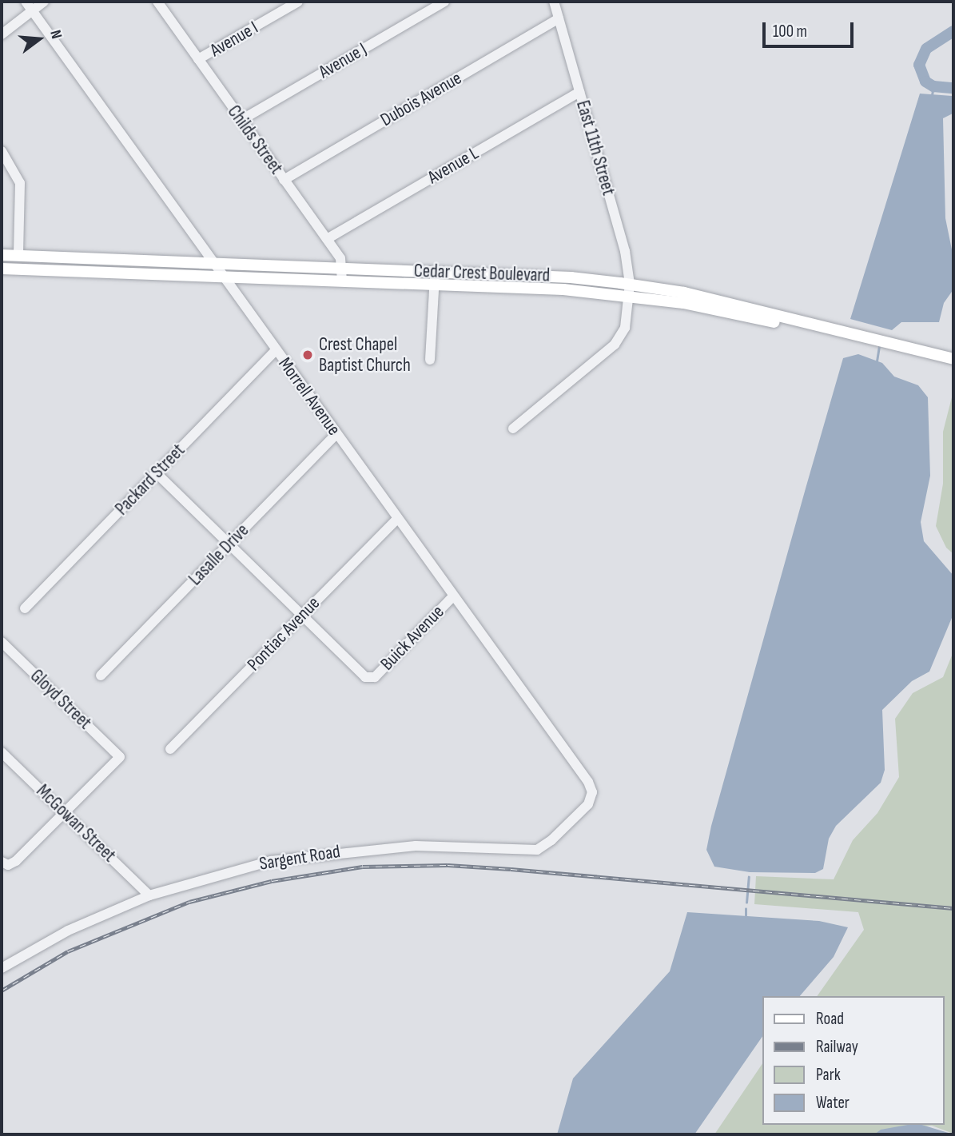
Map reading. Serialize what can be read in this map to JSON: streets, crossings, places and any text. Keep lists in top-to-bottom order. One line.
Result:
{"streets":{"main road":["Cedar Crest Boulevard"],"street":["Avenue I","Avenue J","Dubois Avenue","Childs Street","East 11th Street","Avenue L","Morrell Avenue","Packard Street","Lasalle Drive","Pontiac Avenue","Buick Avenue","Gloyd Street","McGowan Street","Sargent Road"]},"crossings":[["Avenue I","Childs Street"],["Avenue J","Childs Street"],["Dubois Avenue","Childs Street"],["Dubois Avenue","East 11th Street"],["Childs Street","Avenue L"],["Childs Street","Cedar Crest Boulevard"],["East 11th Street","Avenue L"],["East 11th Street","Cedar Crest Boulevard"],["Cedar Crest Boulevard","Morrell Avenue"],["Morrell Avenue","Packard Street"],["Morrell Avenue","Lasalle Drive"],["Morrell Avenue","Pontiac Avenue"],["Morrell Avenue","Buick Avenue"],["Morrell Avenue","Sargent Road"],["Pontiac Avenue","Buick Avenue"],["Gloyd Street","McGowan Street"],["McGowan Street","Sargent Road"]],"places":["Crest Chapel Baptist Church"],"legend":["Road","Railway","Park","Water"],"scale_bar":"100 m","north":"right"}
